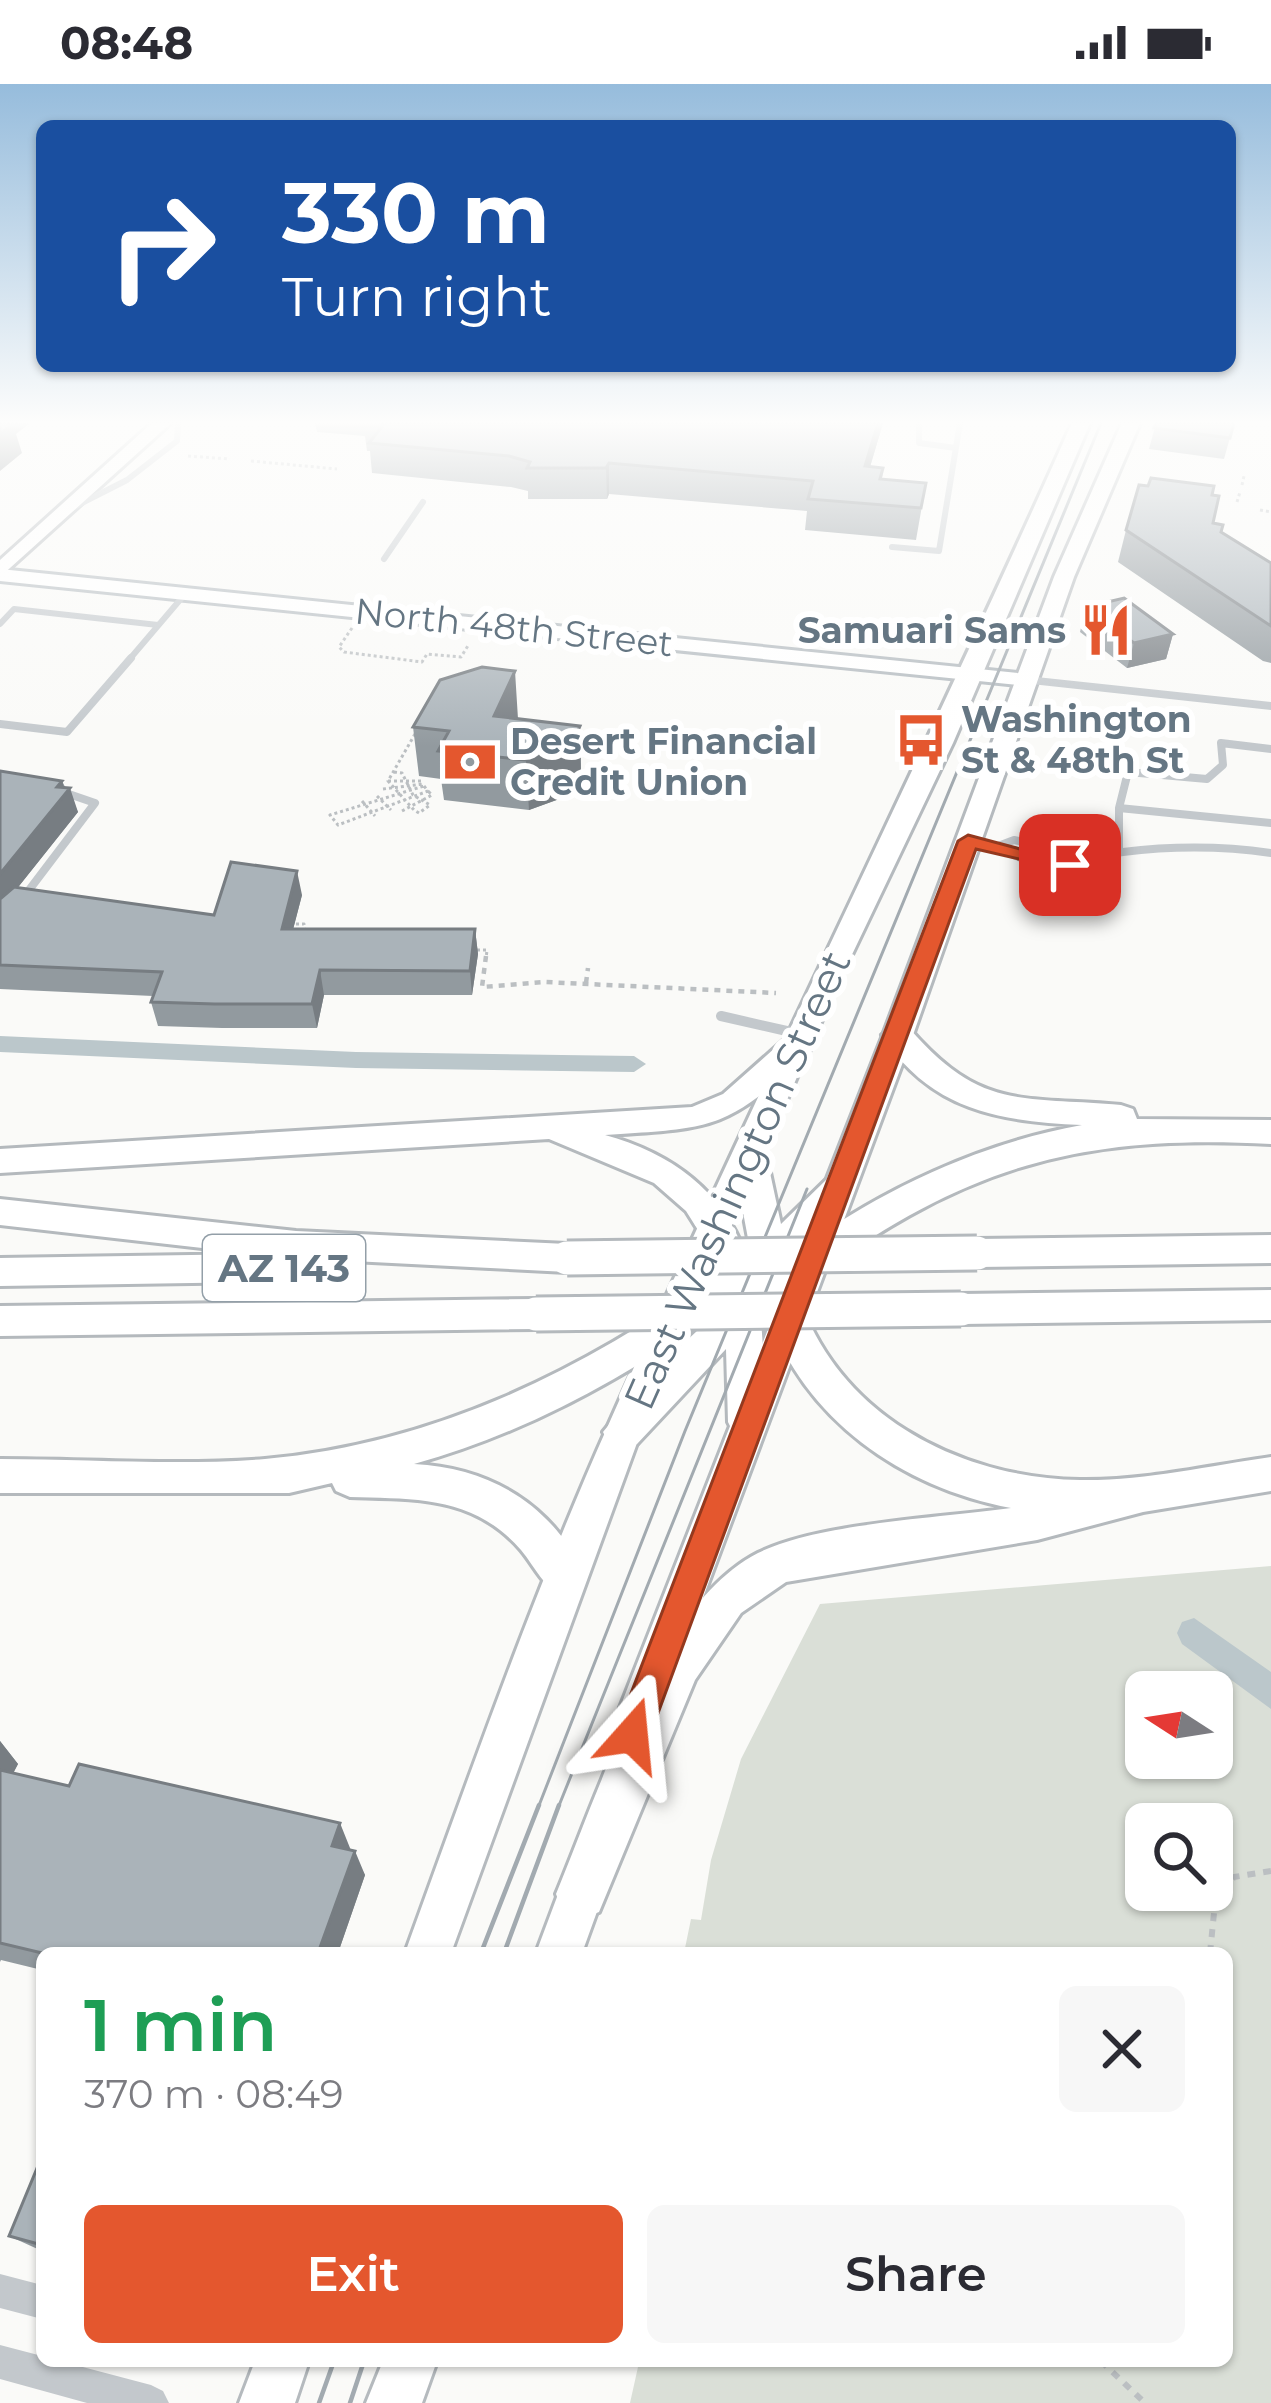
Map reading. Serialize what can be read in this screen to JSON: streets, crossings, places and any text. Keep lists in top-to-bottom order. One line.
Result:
{"streets":{"highway":["AZ 143"],"main road":["East Washington Street"],"street":["North 48th Street"]},"crossings":[["North 48th Street","East Washington Street"]],"places":{"restaurant":["Samuari Sams"],"bus stop":["Washington St & 48th St"],"bank":["Desert Financial Credit Union"]},"north":"left","page":{"status":"08:48","turn":["330 m","Turn right"],"heading":["1 min","370 m · 08:49"],"buttons":["Exit","Share"]}}
